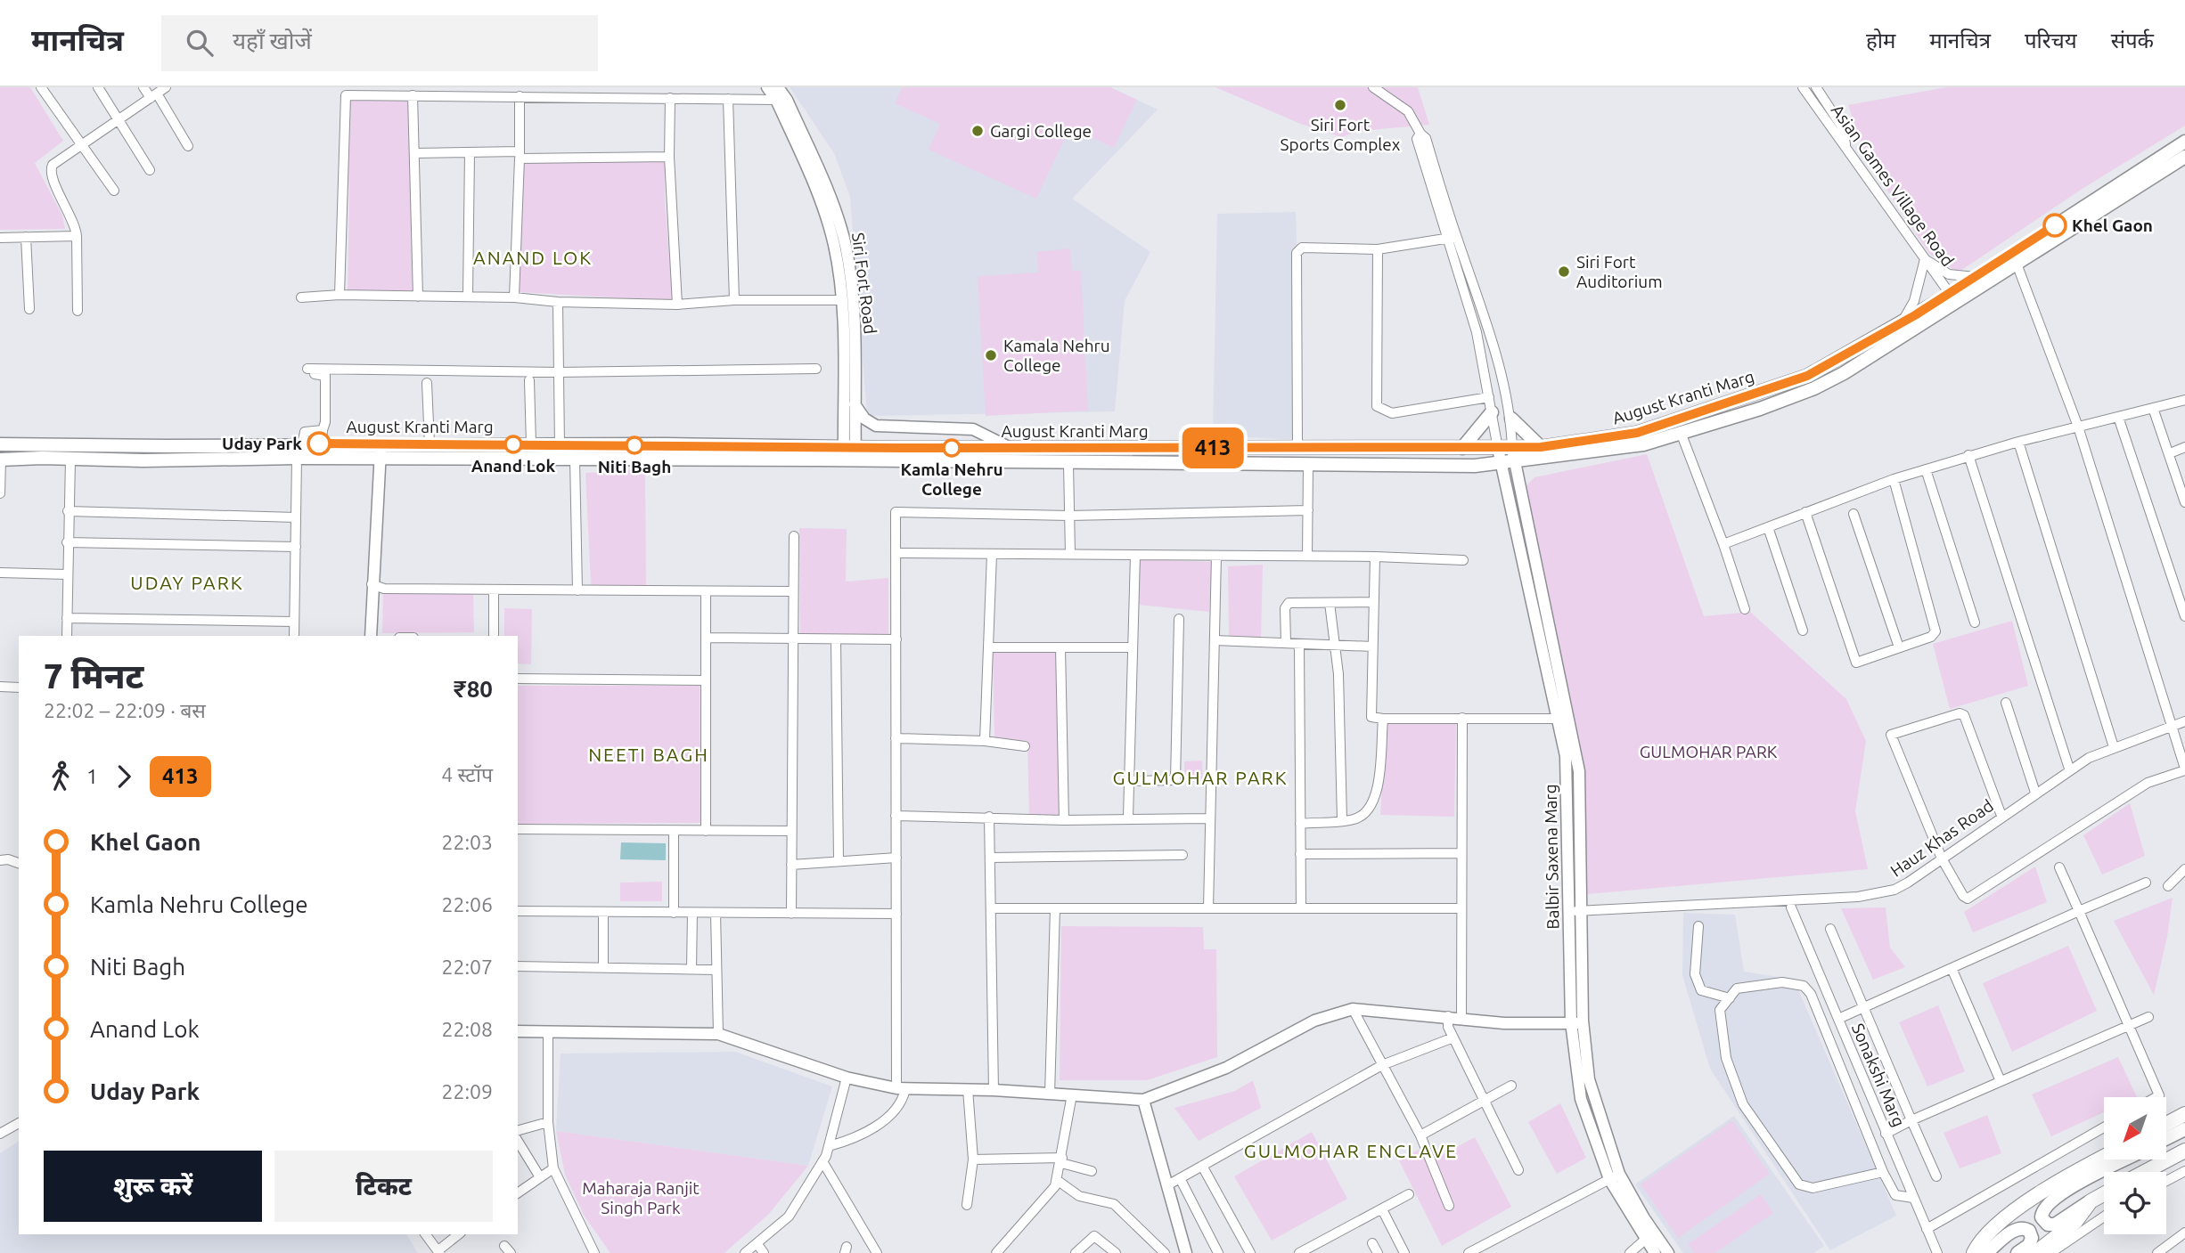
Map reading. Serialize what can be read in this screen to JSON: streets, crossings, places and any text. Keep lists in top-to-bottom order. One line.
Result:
{"streets":{"main road":["August Kranti Marg"],"street":["Asian Games Village Road","Siri Fort Road","Hauz Khas Road","Balbir Saxena Marg","Sonakshi Marg"]},"crossings":[["Asian Games Village Road","August Kranti Marg"],["Siri Fort Road","August Kranti Marg"],["August Kranti Marg","Balbir Saxena Marg"],["Hauz Khas Road","Balbir Saxena Marg"]],"districts":["ANAND LOK","UDAY PARK","NEETI BAGH","GULMOHAR PARK","GULMOHAR ENCLAVE"],"parks":["GULMOHAR PARK","Maharaja Ranjit Singh Park"],"places":["Siri Fort Sports Complex","Gargi College","Khel Gaon","Siri Fort Auditorium","Kamala Nehru College","Uday Park","Anand Lok","Niti Bagh","Kamla Nehru College"],"lines":["bus line 413"],"north":"bottom left","page":{"header":"मानचित्र","search":"यहाँ खोजें","nav":["होम","मानचित्र","परिचय","संपर्क"],"on_map":"413","heading":["7 मिनट","22:02 – 22:09 · बस","₹80"],"legs":["1","413","4 स्टॉप"],"list":[{"name":"Khel Gaon","value":"22:03"},{"name":"Kamla Nehru College","value":"22:06"},{"name":"Niti Bagh","value":"22:07"},{"name":"Anand Lok","value":"22:08"},{"name":"Uday Park","value":"22:09"}],"buttons":["शुरू करें","टिकट"]}}
